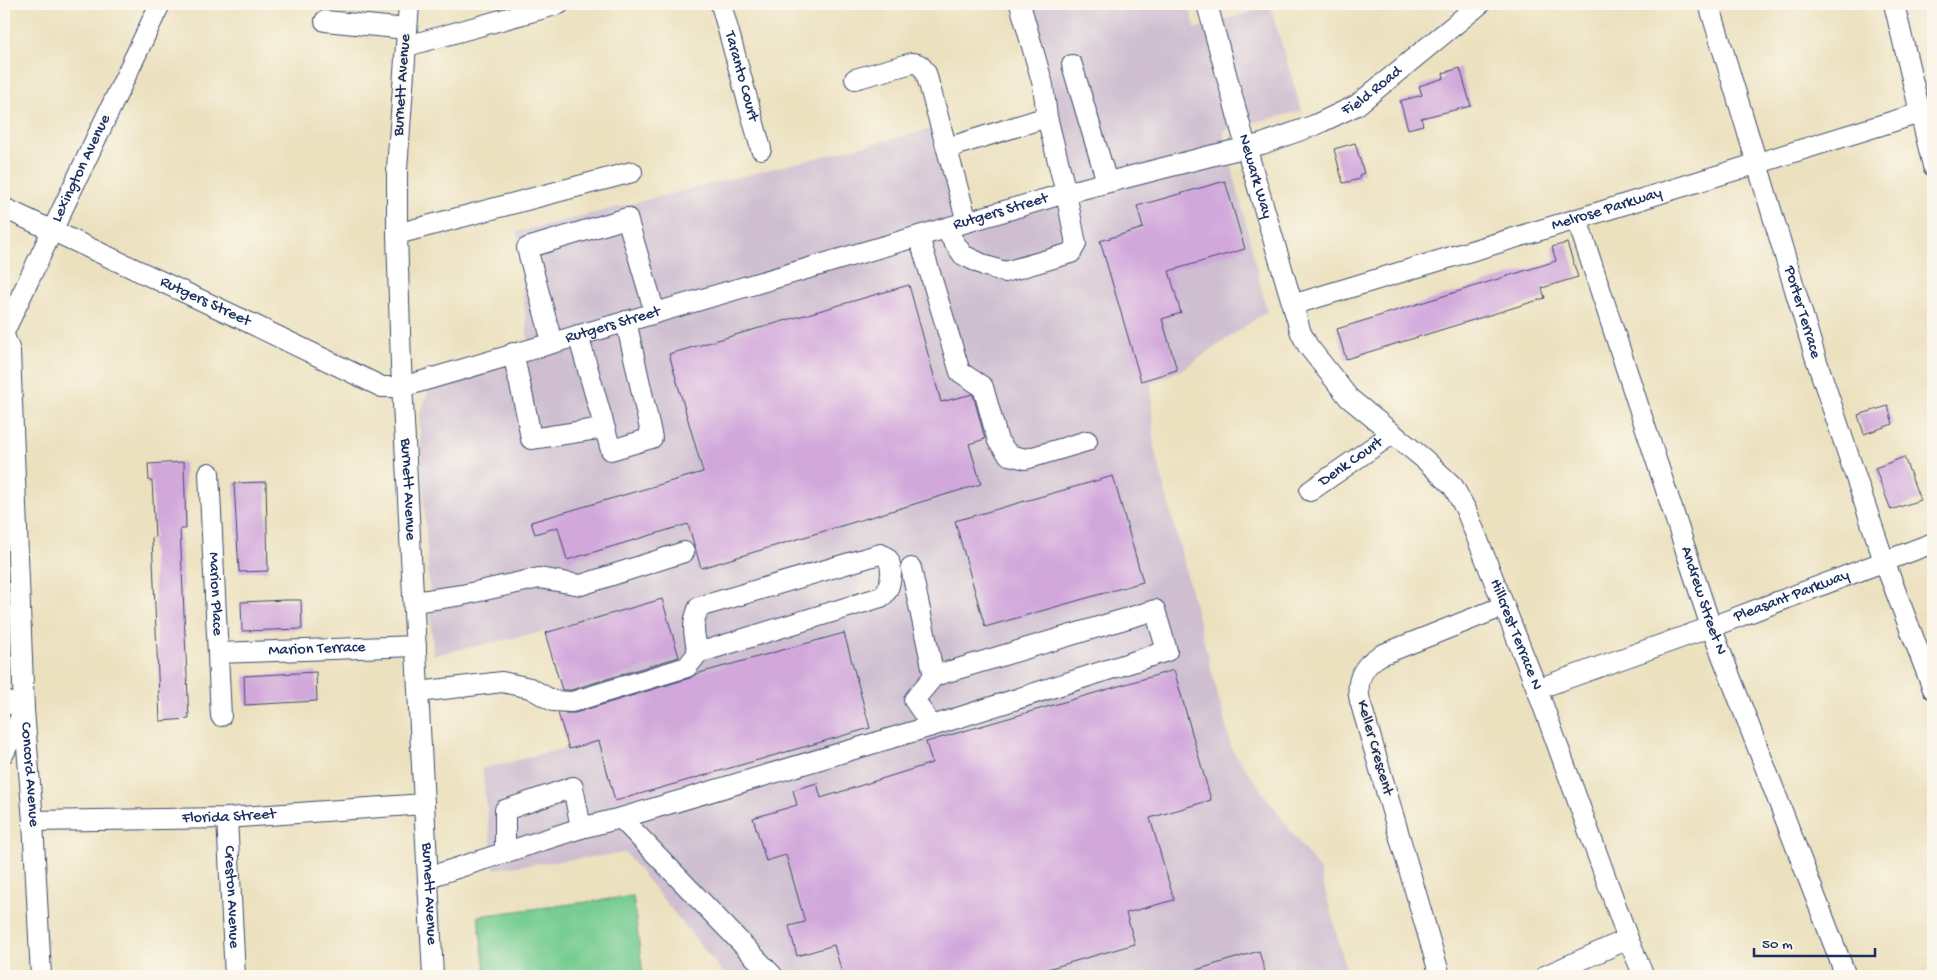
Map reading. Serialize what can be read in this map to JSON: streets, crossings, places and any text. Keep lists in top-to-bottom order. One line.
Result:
{"streets":{"street":["Taranto Court","Burnett Avenue","Field Road","Lexington Avenue","Newark Way","Melrose Parkway","Rutgers Street","Porter Terrace","Denk Court","Marion Place","Pleasant Parkway","Andrew Street N","Hillcrest Terrace N","Marion Terrace","Keller Crescent","Concord Avenue","Florida Street","Creston Avenue"]},"crossings":[["Burnett Avenue","Rutgers Street"],["Burnett Avenue","Marion Terrace"],["Burnett Avenue","Florida Street"],["Field Road","Newark Way"],["Field Road","Rutgers Street"],["Lexington Avenue","Rutgers Street"],["Lexington Avenue","Concord Avenue"],["Newark Way","Melrose Parkway"],["Newark Way","Rutgers Street"],["Newark Way","Hillcrest Terrace N"],["Melrose Parkway","Porter Terrace"],["Melrose Parkway","Andrew Street N"],["Porter Terrace","Pleasant Parkway"],["Denk Court","Hillcrest Terrace N"],["Marion Place","Marion Terrace"],["Pleasant Parkway","Andrew Street N"],["Pleasant Parkway","Hillcrest Terrace N"],["Hillcrest Terrace N","Keller Crescent"],["Concord Avenue","Florida Street"],["Florida Street","Creston Avenue"]],"scale_bar":"50 m"}
